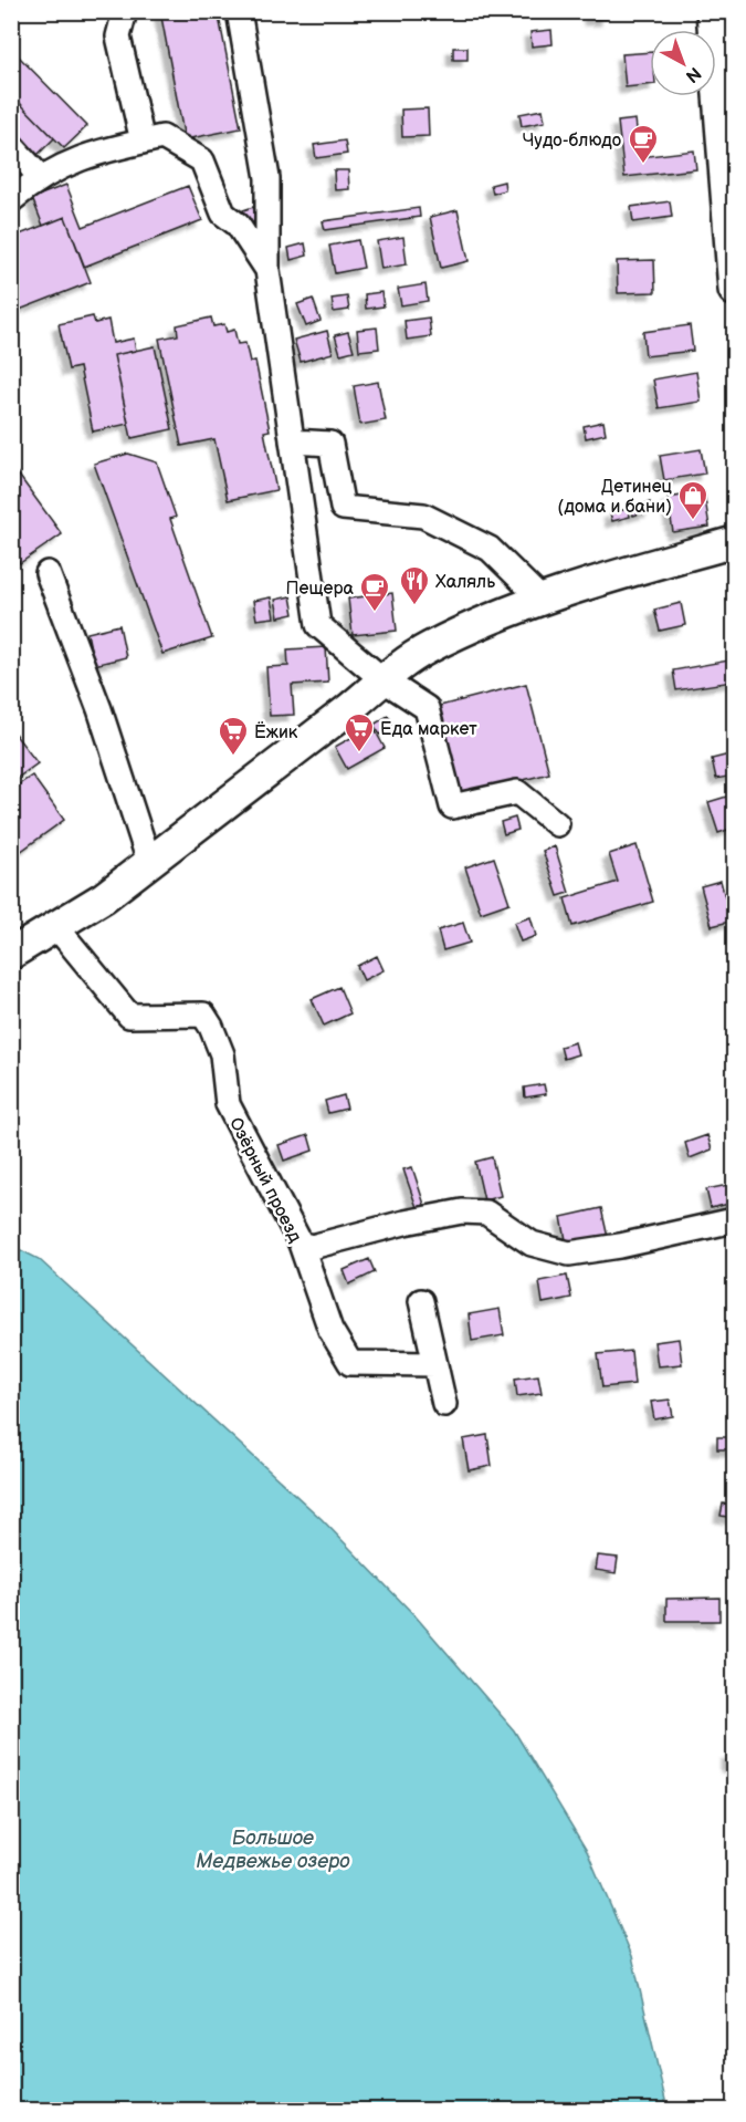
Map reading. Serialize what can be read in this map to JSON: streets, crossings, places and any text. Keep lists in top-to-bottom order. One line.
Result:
{"streets":{"street":["Озёрный проезд"]},"water":["Большое Медвежье озеро"],"places":{"cafe":["Чудо-блюдо","Пещера"],"shop":["Детинец (дома и бани)"],"restaurant":["Халяль"],"supermarket":["Еда маркет","Ёжик"]},"north":"bottom right"}
